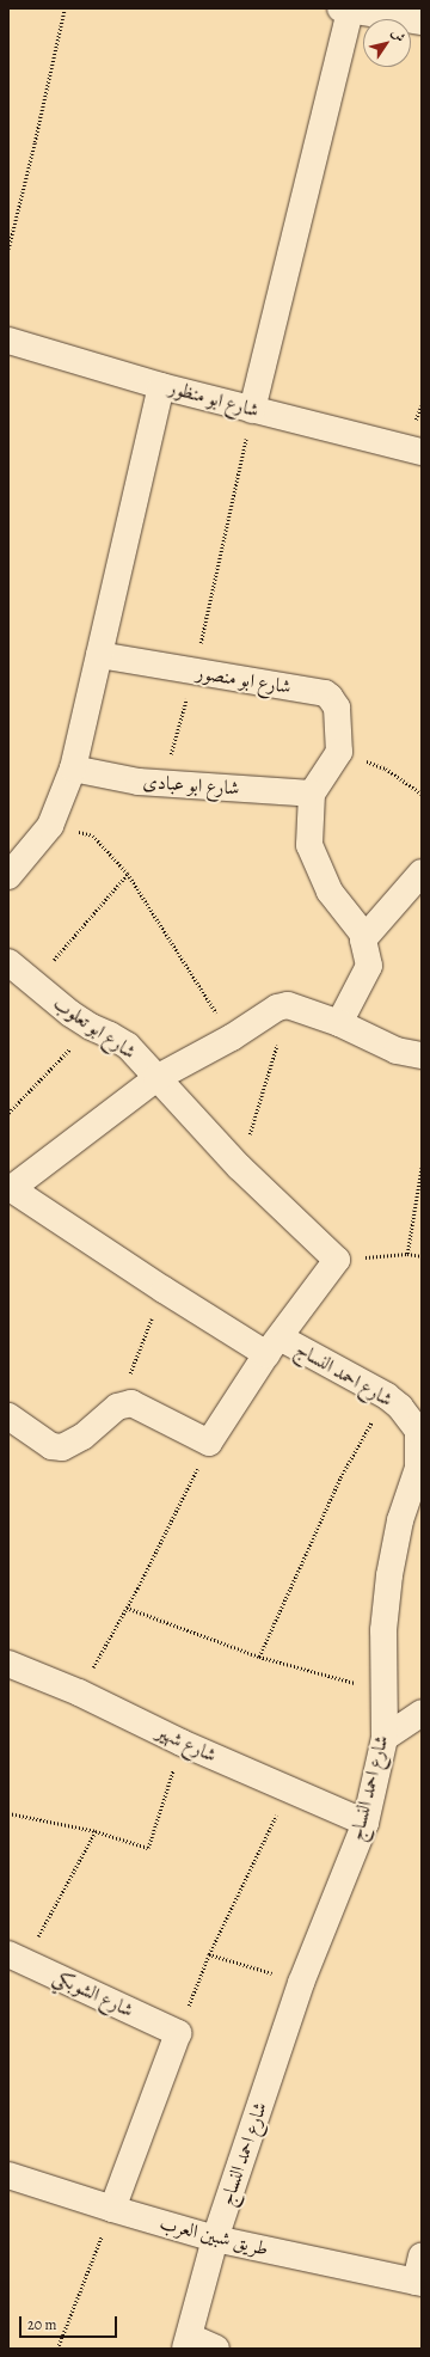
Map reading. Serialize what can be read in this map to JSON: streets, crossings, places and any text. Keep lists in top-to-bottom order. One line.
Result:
{"streets":{"street":["شارع ابو منظور","شارع ابو منصور","شارع ابو عبادى","شارع ابو تعلوب","شارع احمد النساج","شارع شهير","شارع الشوبكي","طريق شبين العرب"]},"crossings":[["شارع احمد النساج","شارع شهير"],["شارع احمد النساج","طريق شبين العرب"]],"scale_bar":"20 m","north":"top right"}
